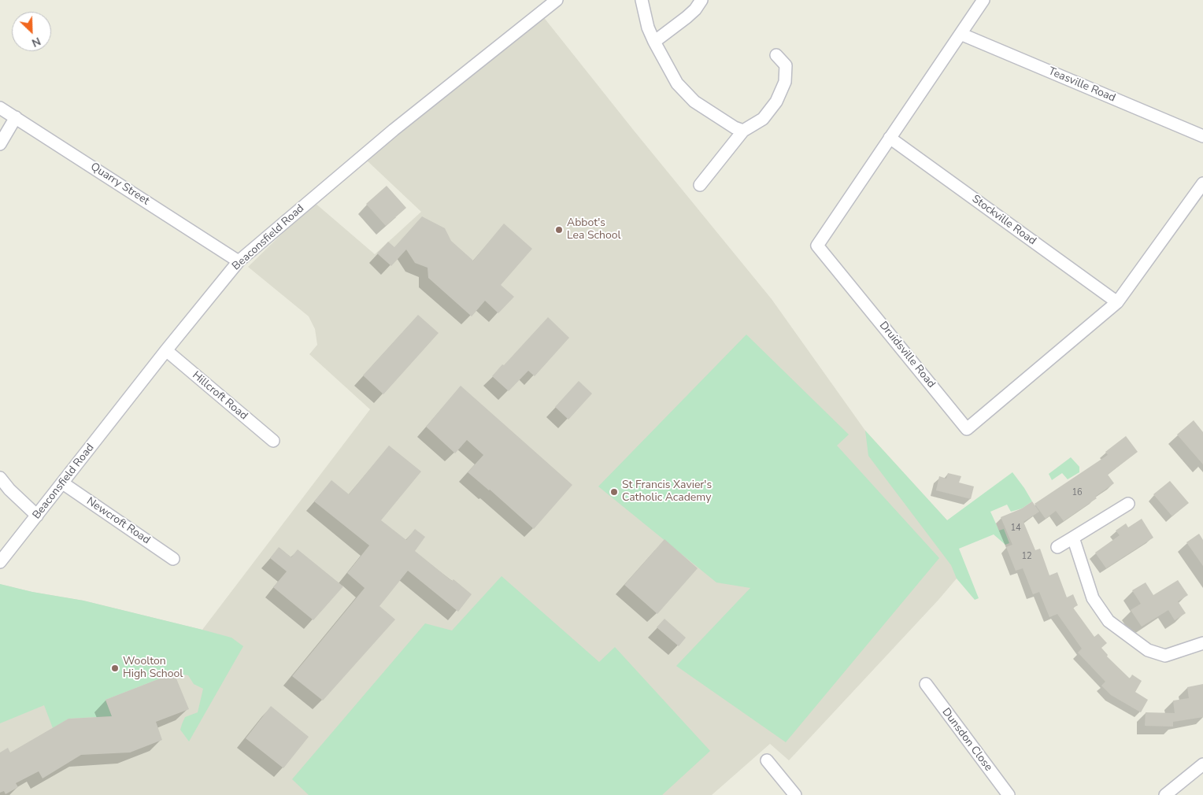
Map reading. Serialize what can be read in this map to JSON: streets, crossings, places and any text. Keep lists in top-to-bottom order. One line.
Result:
{"streets":{"street":["Teasville Road","Quarry Street","Stockville Road","Beaconsfield Road","Druidsville Road","Hillcroft Road","Newcroft Road","Dunsdon Close"]},"crossings":[["Teasville Road","Druidsville Road"],["Quarry Street","Beaconsfield Road"],["Stockville Road","Druidsville Road"],["Beaconsfield Road","Hillcroft Road"],["Beaconsfield Road","Newcroft Road"]],"places":["Abbot's Lea School","St Francis Xavier's Catholic Academy","Woolton High School"],"house_numbers":["16","14","12"],"north":"bottom right"}
